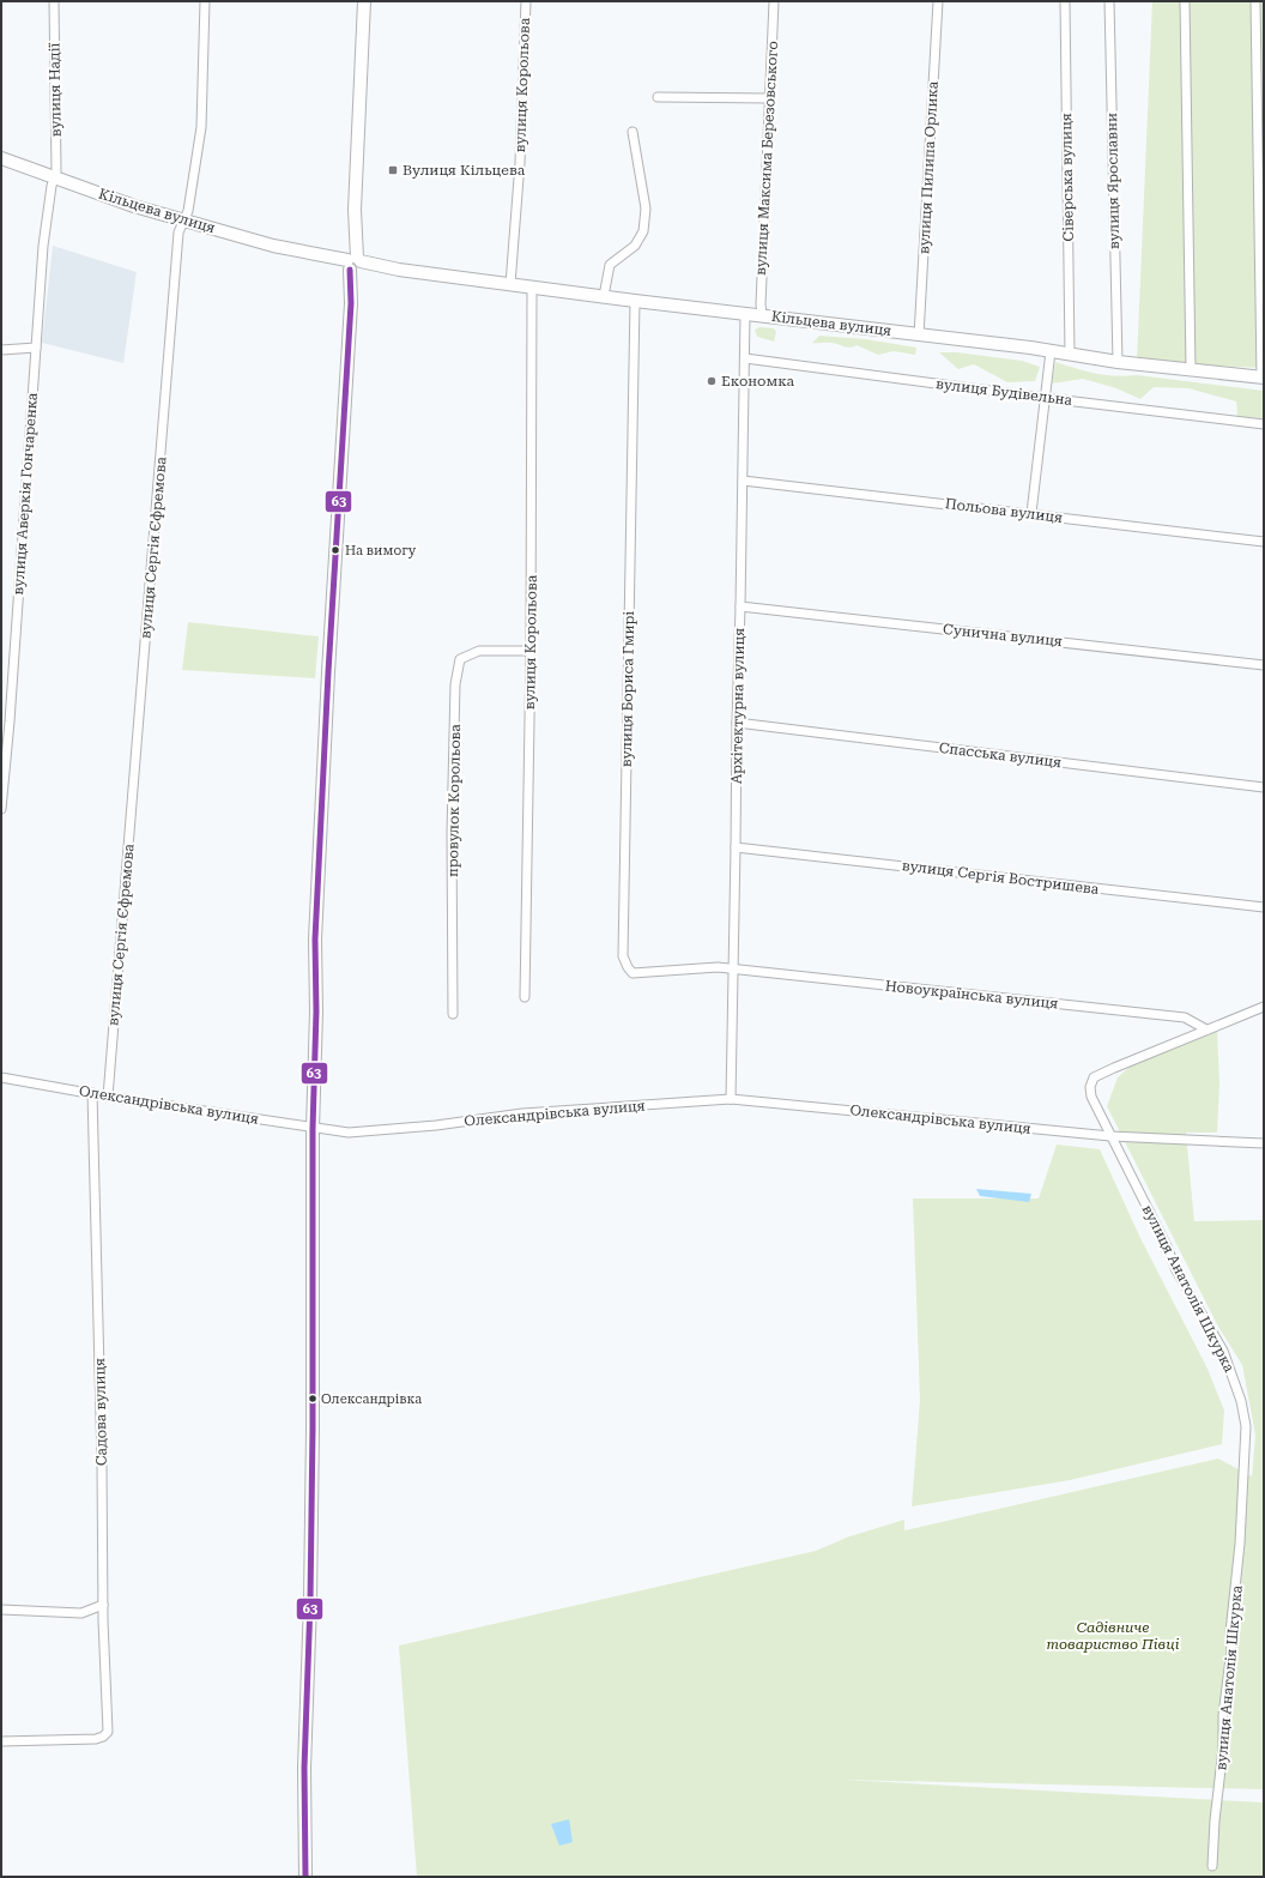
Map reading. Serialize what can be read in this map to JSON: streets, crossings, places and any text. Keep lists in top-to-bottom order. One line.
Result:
{"streets":{"street":["вулиця Корольова","вулиця Надії","вулиця Максима Березовського","вулиця Пилипа Орлика","Сіверська вулиця","вулиця Ярославни","Кільцева вулиця","вулиця Будівельна","вулиця Аверкія Гончаренка","Польова вулиця","вулиця Сергія Єфремова","Сунична вулиця","вулиця Бориса Гмирі","Архітектурна вулиця","Спасська вулиця","провулок Корольова","вулиця Сергія Востришева","Новоукраїнська вулиця","Олександрівська вулиця","вулиця Анатолія Шкурка","Садова вулиця"]},"crossings":[["вулиця Корольова","Кільцева вулиця"],["вулиця Корольова","провулок Корольова"],["вулиця Надії","Кільцева вулиця"],["вулиця Надії","вулиця Аверкія Гончаренка"],["вулиця Максима Березовського","Кільцева вулиця"],["вулиця Пилипа Орлика","Кільцева вулиця"],["Сіверська вулиця","Кільцева вулиця"],["вулиця Ярославни","Кільцева вулиця"],["Кільцева вулиця","вулиця Аверкія Гончаренка"],["Кільцева вулиця","вулиця Сергія Єфремова"],["Кільцева вулиця","вулиця Бориса Гмирі"],["Кільцева вулиця","Архітектурна вулиця"],["вулиця Будівельна","Архітектурна вулиця"],["Польова вулиця","Архітектурна вулиця"],["вулиця Сергія Єфремова","Олександрівська вулиця"],["Сунична вулиця","Архітектурна вулиця"],["вулиця Бориса Гмирі","Архітектурна вулиця"],["вулиця Бориса Гмирі","Новоукраїнська вулиця"],["Архітектурна вулиця","Спасська вулиця"],["Архітектурна вулиця","вулиця Сергія Востришева"],["Архітектурна вулиця","Новоукраїнська вулиця"],["Архітектурна вулиця","Олександрівська вулиця"],["Новоукраїнська вулиця","вулиця Анатолія Шкурка"],["Олександрівська вулиця","вулиця Анатолія Шкурка"],["Олександрівська вулиця","Садова вулиця"]],"parks":["Садівниче товариство Півці"],"places":{"transit":["Вулиця Кільцева"],"other":["Економка","На вимогу","Олександрівка"]},"lines":["transit line 63"]}
